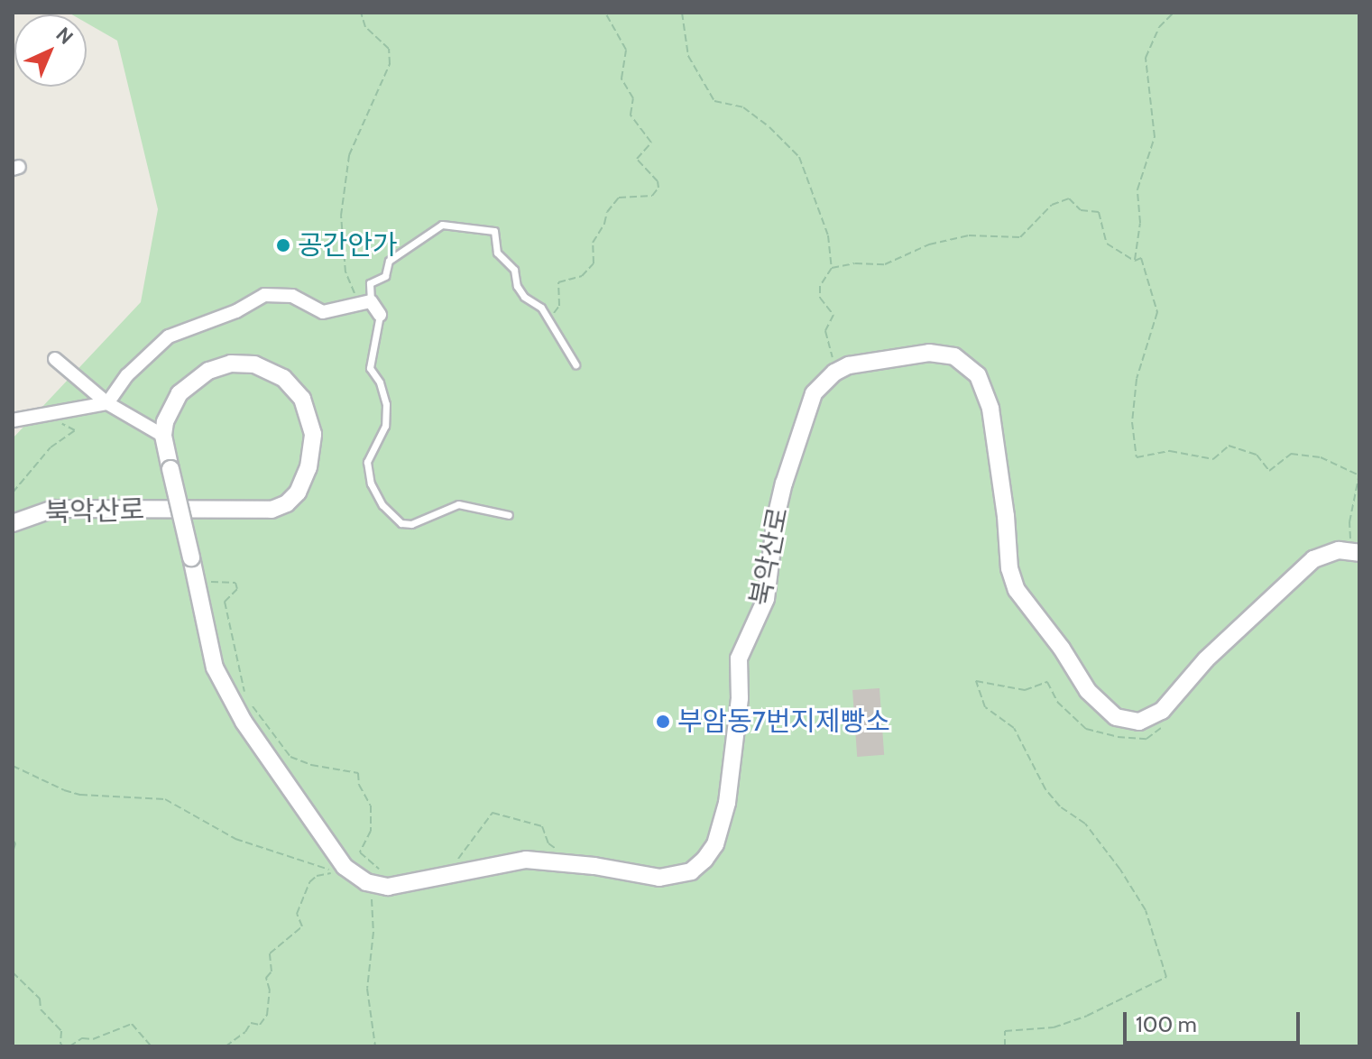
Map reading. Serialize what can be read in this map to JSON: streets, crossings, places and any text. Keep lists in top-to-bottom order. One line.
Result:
{"streets":{"street":["북악산로"]},"places":["공간안가","부암동7번지제빵소"],"scale_bar":"100 m","north":"top right"}
